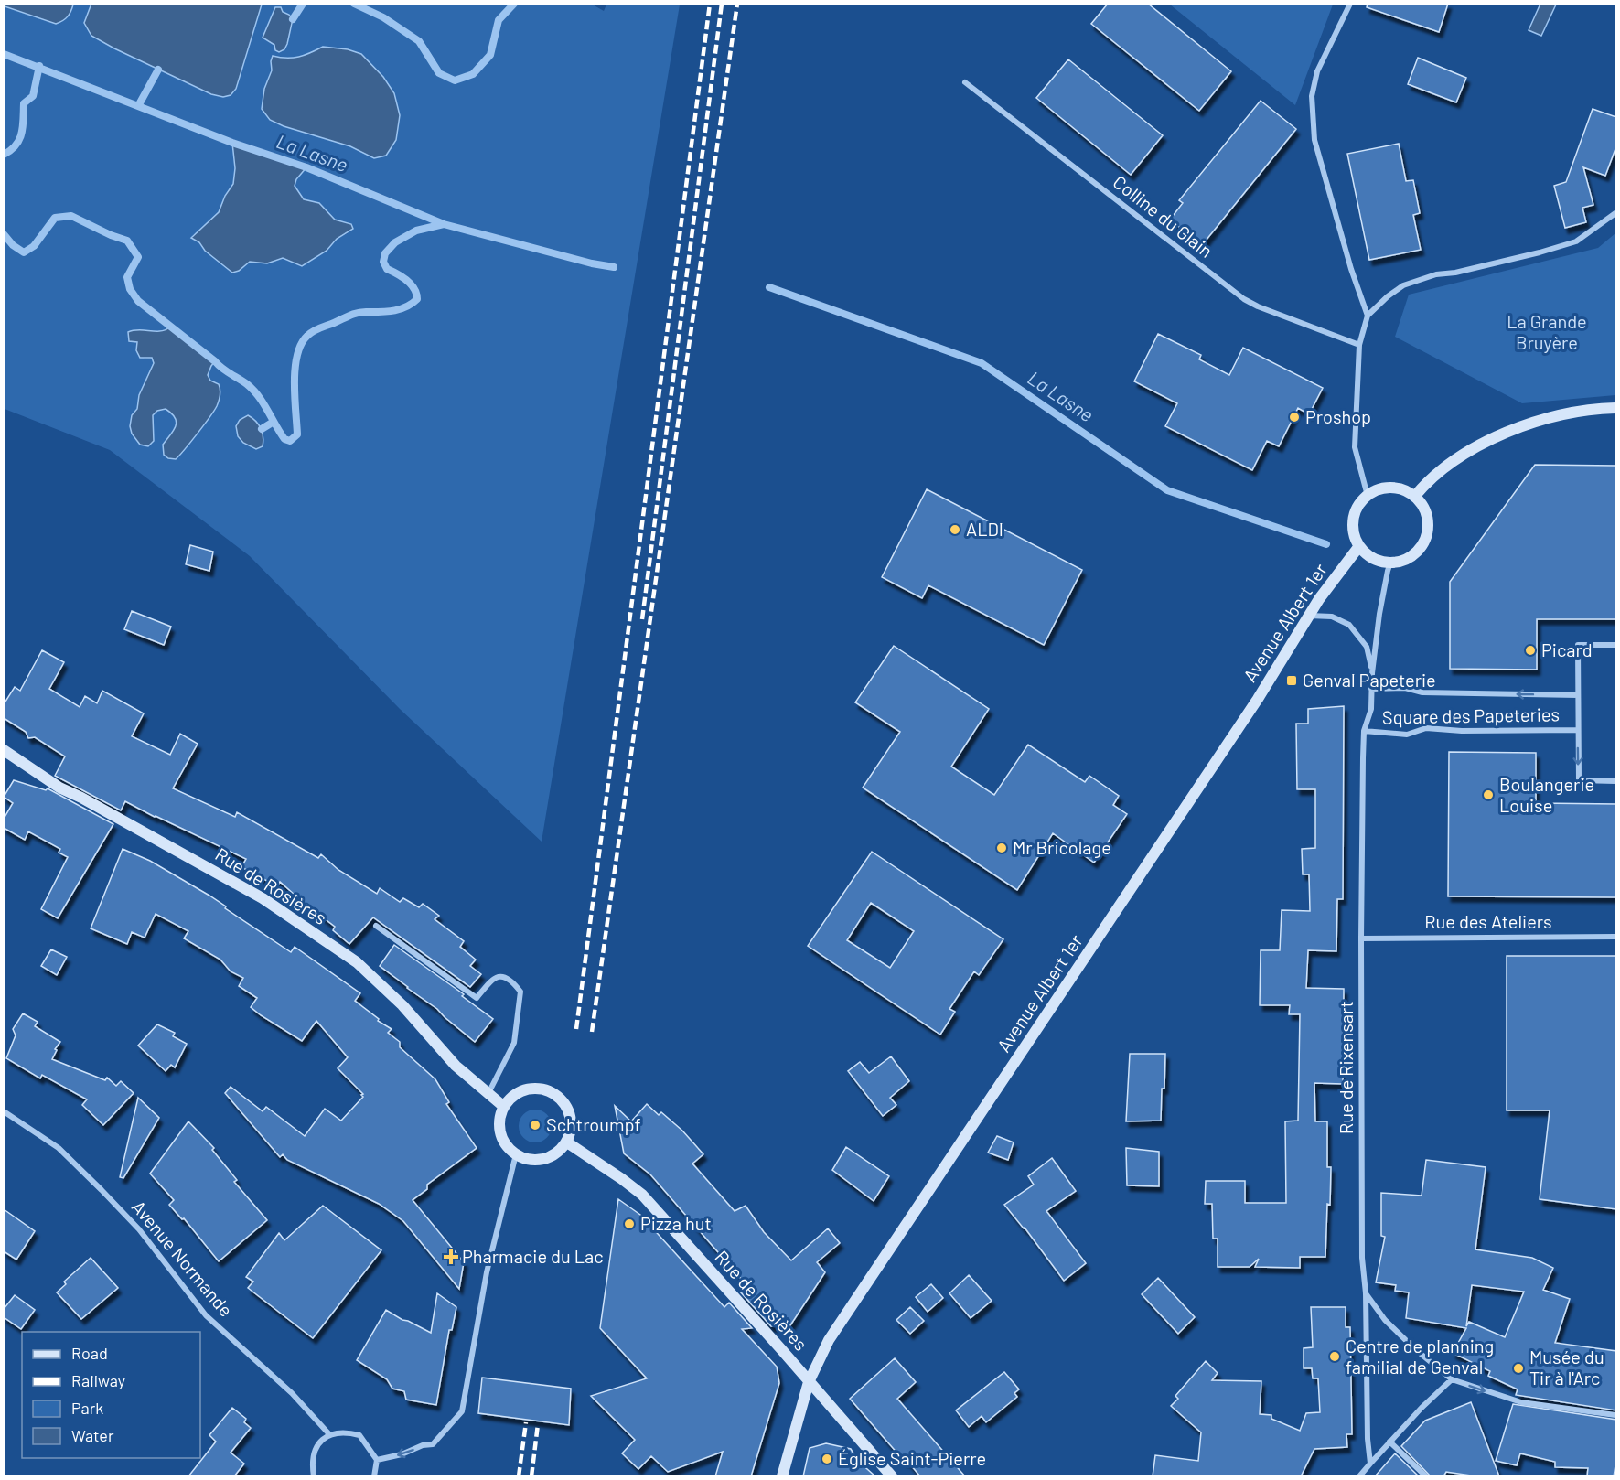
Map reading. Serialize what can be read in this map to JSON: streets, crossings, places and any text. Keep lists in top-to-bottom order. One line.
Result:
{"streets":{"main road":["Avenue Albert 1er","Rue de Rosières"],"street":["Colline du Glain","Square des Papeteries","Rue des Ateliers","Rue de Rixensart","Avenue Normande"]},"crossings":[["Avenue Albert 1er","Rue de Rosières"],["Avenue Albert 1er","Rue de Rixensart"],["Square des Papeteries","Rue de Rixensart"],["Rue des Ateliers","Rue de Rixensart"]],"water":["La Lasne"],"parks":["La Grande Bruyère"],"places":{"other":["Proshop","ALDI","Picard","Boulangerie Louise","Mr Bricolage","Schtroumpf","Pizza hut","Centre de planning familial de Genval","Musée du Tir à l'Arc","Église Saint-Pierre"],"transit":["Genval Papeterie"],"health":["Pharmacie du Lac"]},"legend":["Road","Railway","Park","Water"]}
